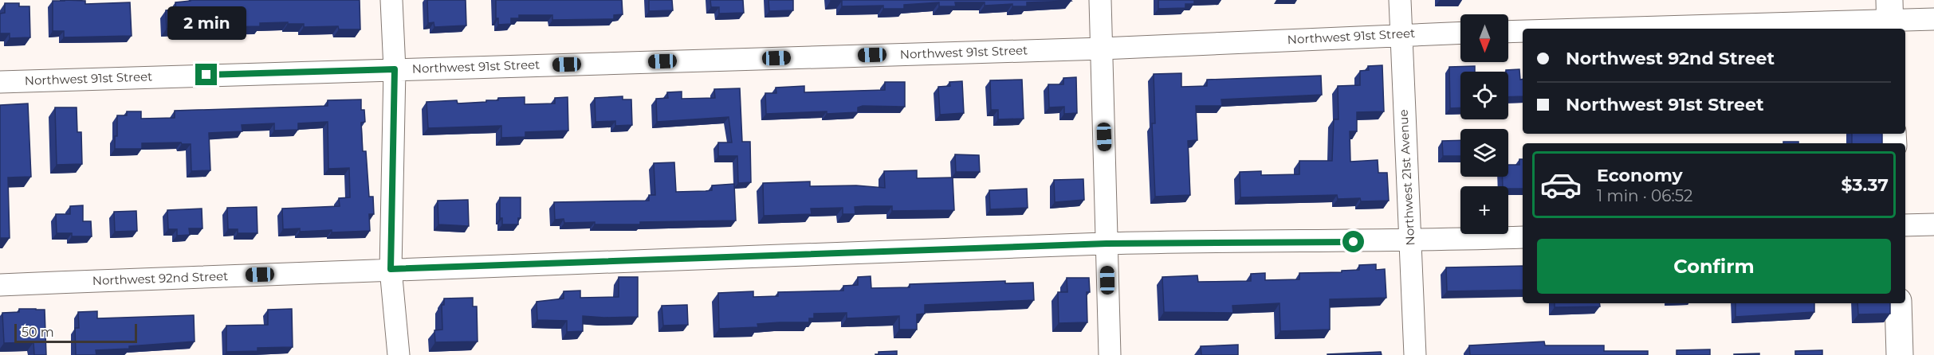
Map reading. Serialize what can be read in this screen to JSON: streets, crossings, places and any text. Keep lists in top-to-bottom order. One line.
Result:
{"streets":{"street":["Northwest 91st Street","Northwest 21st Avenue","Northwest 92nd Street"]},"crossings":[["Northwest 91st Street","Northwest 21st Avenue"],["Northwest 21st Avenue","Northwest 92nd Street"]],"scale_bar":"50 m","north":"bottom","page":{"bubble":"2 min","map_buttons":"+","banner":["Northwest 92nd Street","Northwest 91st Street"],"list":[{"name":"Economy","note":"1 min · 06:52","value":"$3.37"}],"buttons":"Confirm","scale":"50 m"}}
